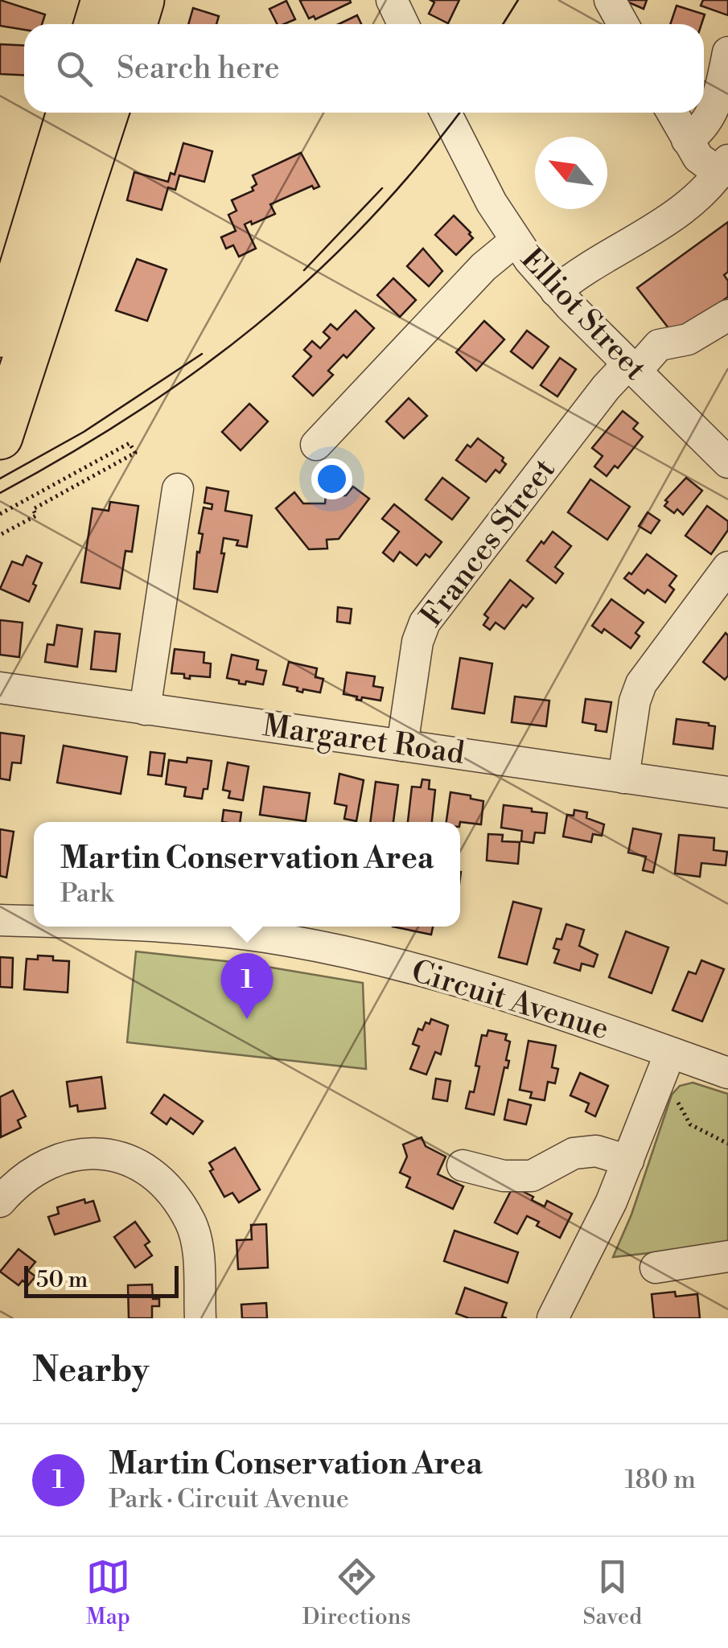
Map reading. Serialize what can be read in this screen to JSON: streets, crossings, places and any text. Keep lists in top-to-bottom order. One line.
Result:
{"streets":{"street":["Elliot Street","Frances Street","Margaret Road","Circuit Avenue"]},"crossings":[["Elliot Street","Frances Street"],["Frances Street","Margaret Road"]],"scale_bar":"50 m","north":"top left","page":{"search":"Search here","popup":["Martin Conservation Area","Park"],"pins":"1","scale":"50 m","heading":"Nearby","list":[{"mark":"1","name":"Martin Conservation Area","note":"Park · Circuit Avenue","value":"180 m"}],"nav":["Map","Directions","Saved"]}}
